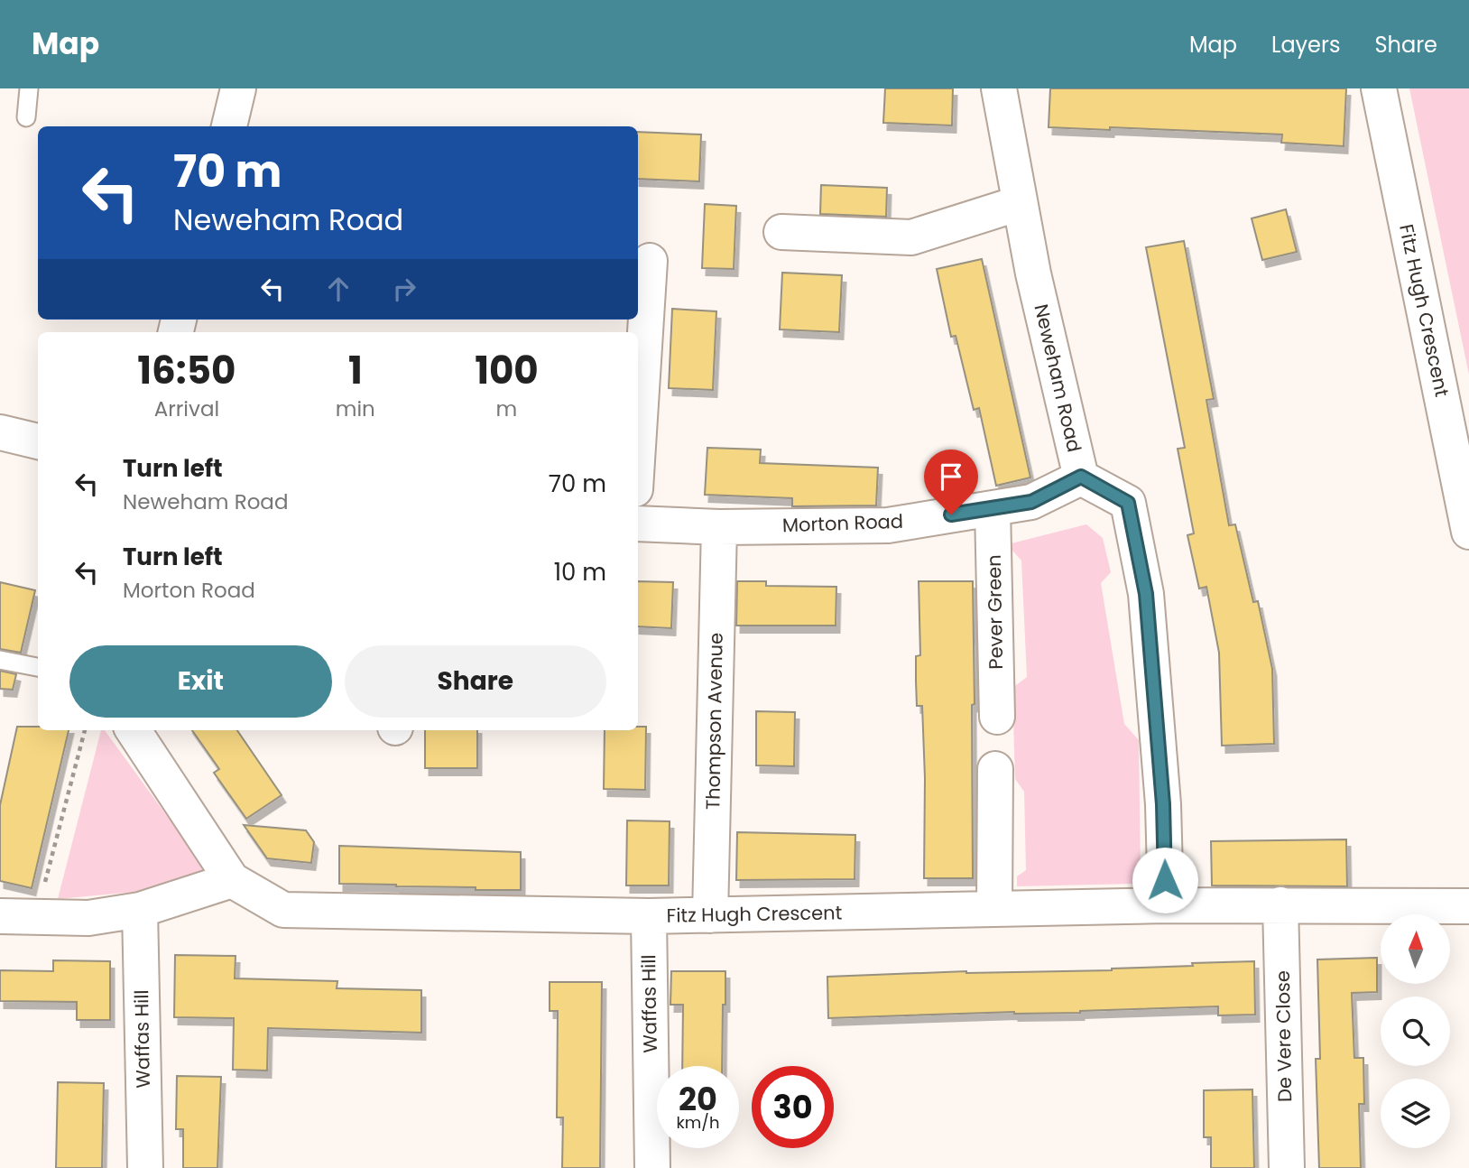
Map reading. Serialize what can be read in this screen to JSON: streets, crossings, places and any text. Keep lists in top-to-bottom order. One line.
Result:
{"streets":{"street":["Fitz Hugh Crescent","Neweham Road","Morton Road","Pever Green","Thompson Avenue","Waffas Hill","De Vere Close"]},"crossings":[["Fitz Hugh Crescent","Neweham Road"],["Fitz Hugh Crescent","Thompson Avenue"],["Fitz Hugh Crescent","Waffas Hill"],["Fitz Hugh Crescent","De Vere Close"],["Neweham Road","Morton Road"],["Morton Road","Pever Green"],["Morton Road","Thompson Avenue"]],"north":"top","page":{"header":"Map","nav":["Map","Layers","Share"],"turn":["70 m","Neweham Road"],"eta":["16:50","Arrival","1","min","100","m"],"list":[{"name":"Turn left","note":"Neweham Road","value":"70 m"},{"name":"Turn left","note":"Morton Road","value":"10 m"}],"buttons":["Exit","Share"],"speed":"20 km/h","limit":"30"}}
